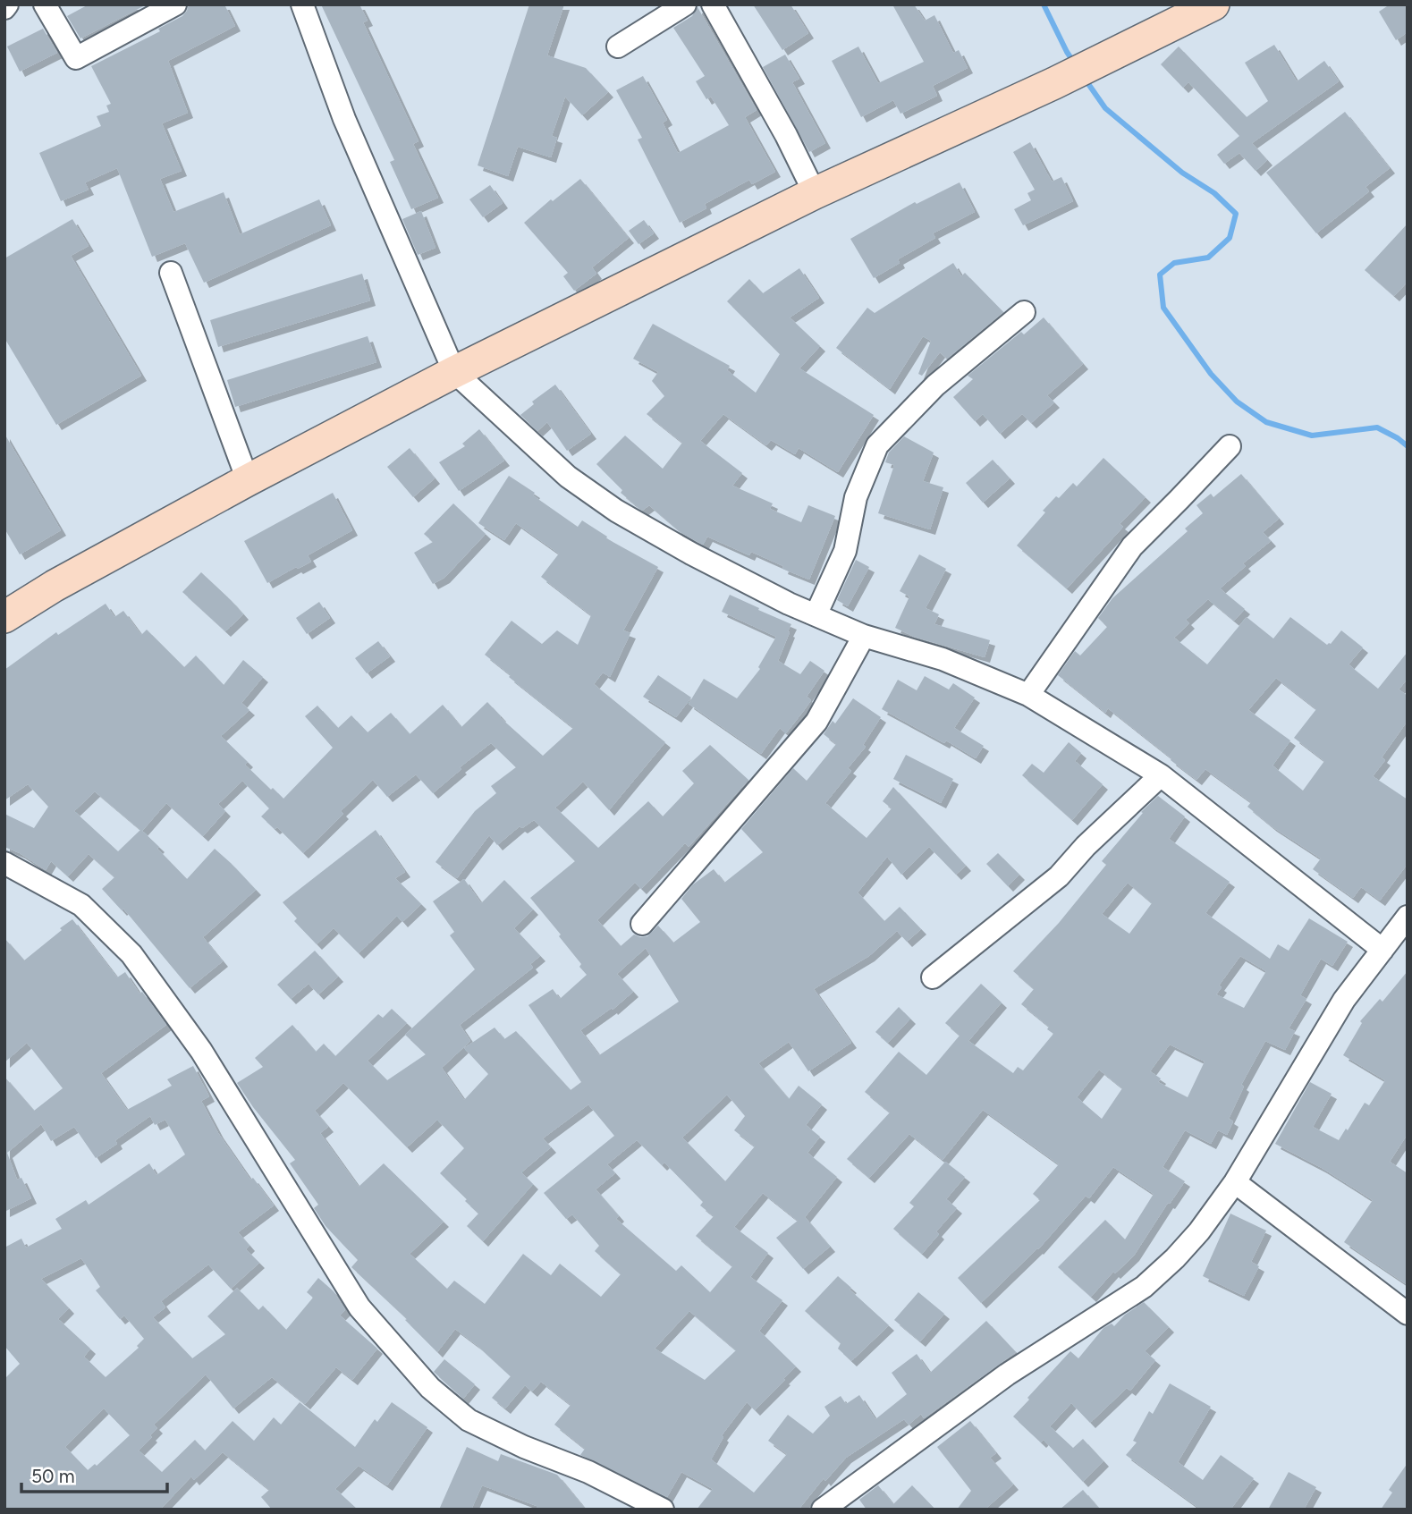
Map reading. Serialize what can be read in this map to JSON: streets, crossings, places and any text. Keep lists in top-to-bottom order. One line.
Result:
{"scale_bar":"50 m"}
